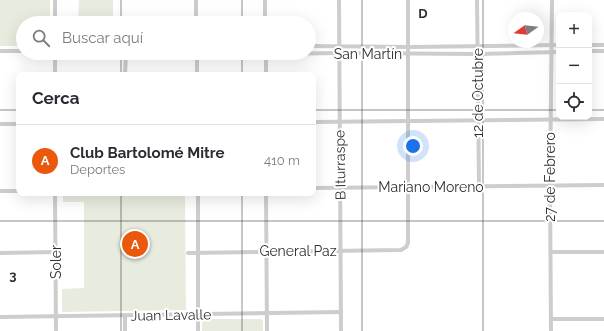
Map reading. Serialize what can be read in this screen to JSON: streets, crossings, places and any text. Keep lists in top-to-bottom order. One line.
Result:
{"streets":{"street":["San Martín","12 de Octubre","B Iturraspe","27 de Febrero","Mariano Moreno","General Paz","Soler","Juan Lavalle"]},"crossings":[["San Martín","12 de Octubre"],["San Martín","B Iturraspe"],["San Martín","27 de Febrero"],["12 de Octubre","Mariano Moreno"],["B Iturraspe","Mariano Moreno"],["B Iturraspe","General Paz"],["B Iturraspe","Juan Lavalle"],["27 de Febrero","Mariano Moreno"],["Mariano Moreno","General Paz"],["Soler","Juan Lavalle"]],"north":"left","page":{"map_buttons":["+","−"],"search":"Buscar aquí","heading":"Cerca","list":[{"mark":"A","name":"Club Bartolomé Mitre","note":"Deportes","value":"410 m"}],"pins":"A"},"grid":{"columns":["D"],"rows":["3"]}}
